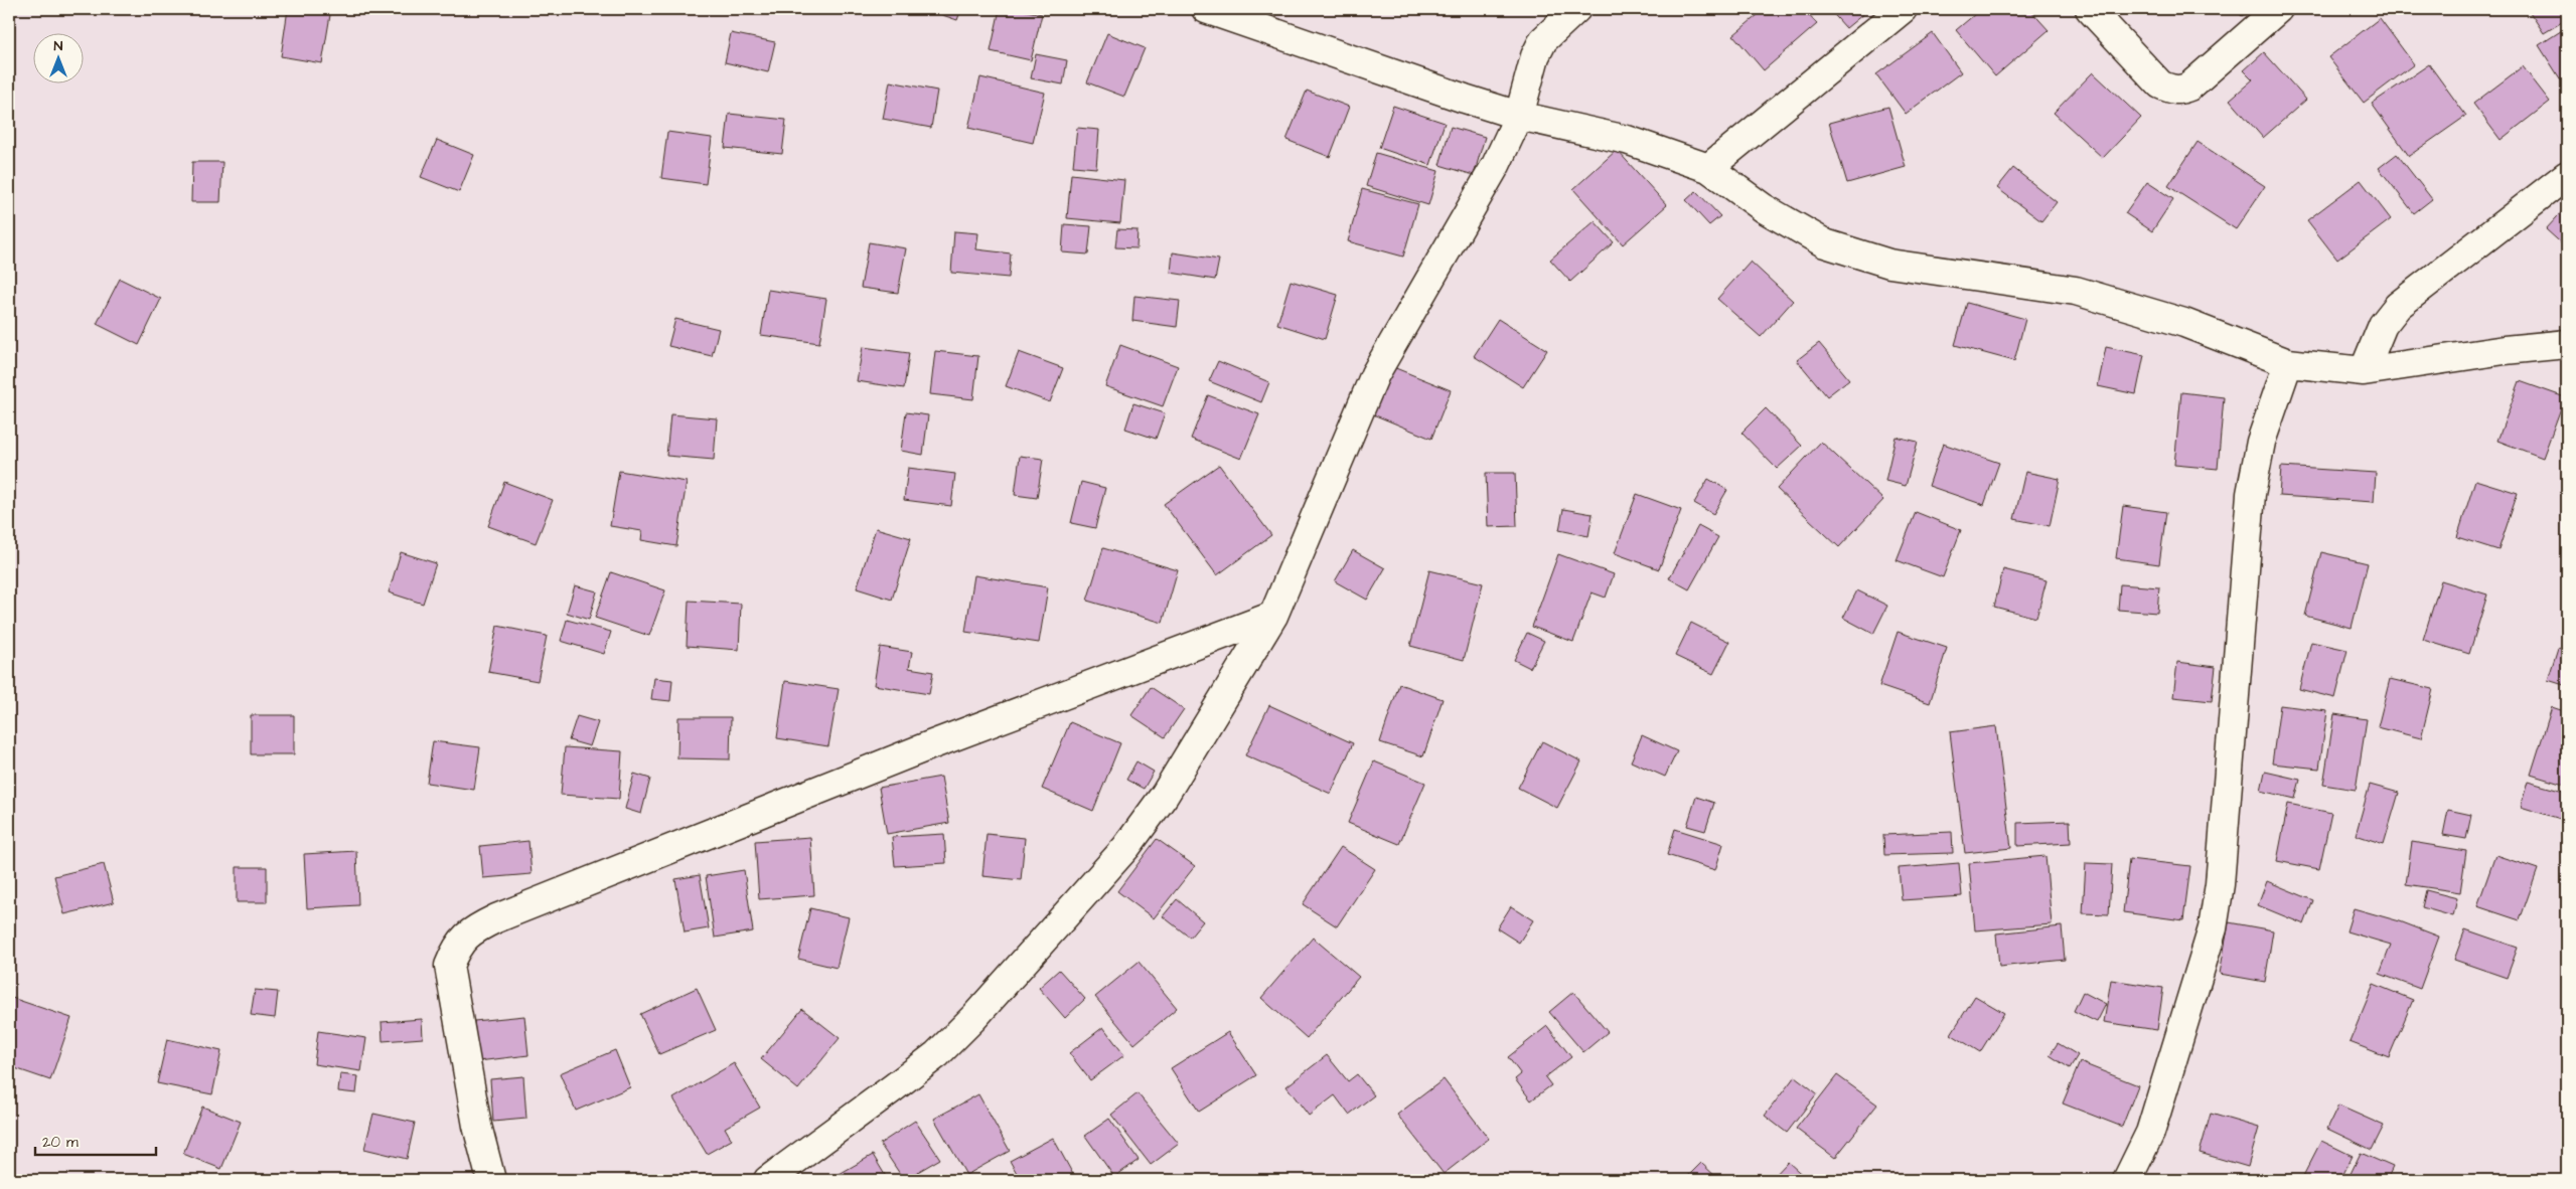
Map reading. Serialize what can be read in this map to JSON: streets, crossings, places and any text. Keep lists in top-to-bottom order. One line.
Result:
{"scale_bar":"20 m","north":"top"}
